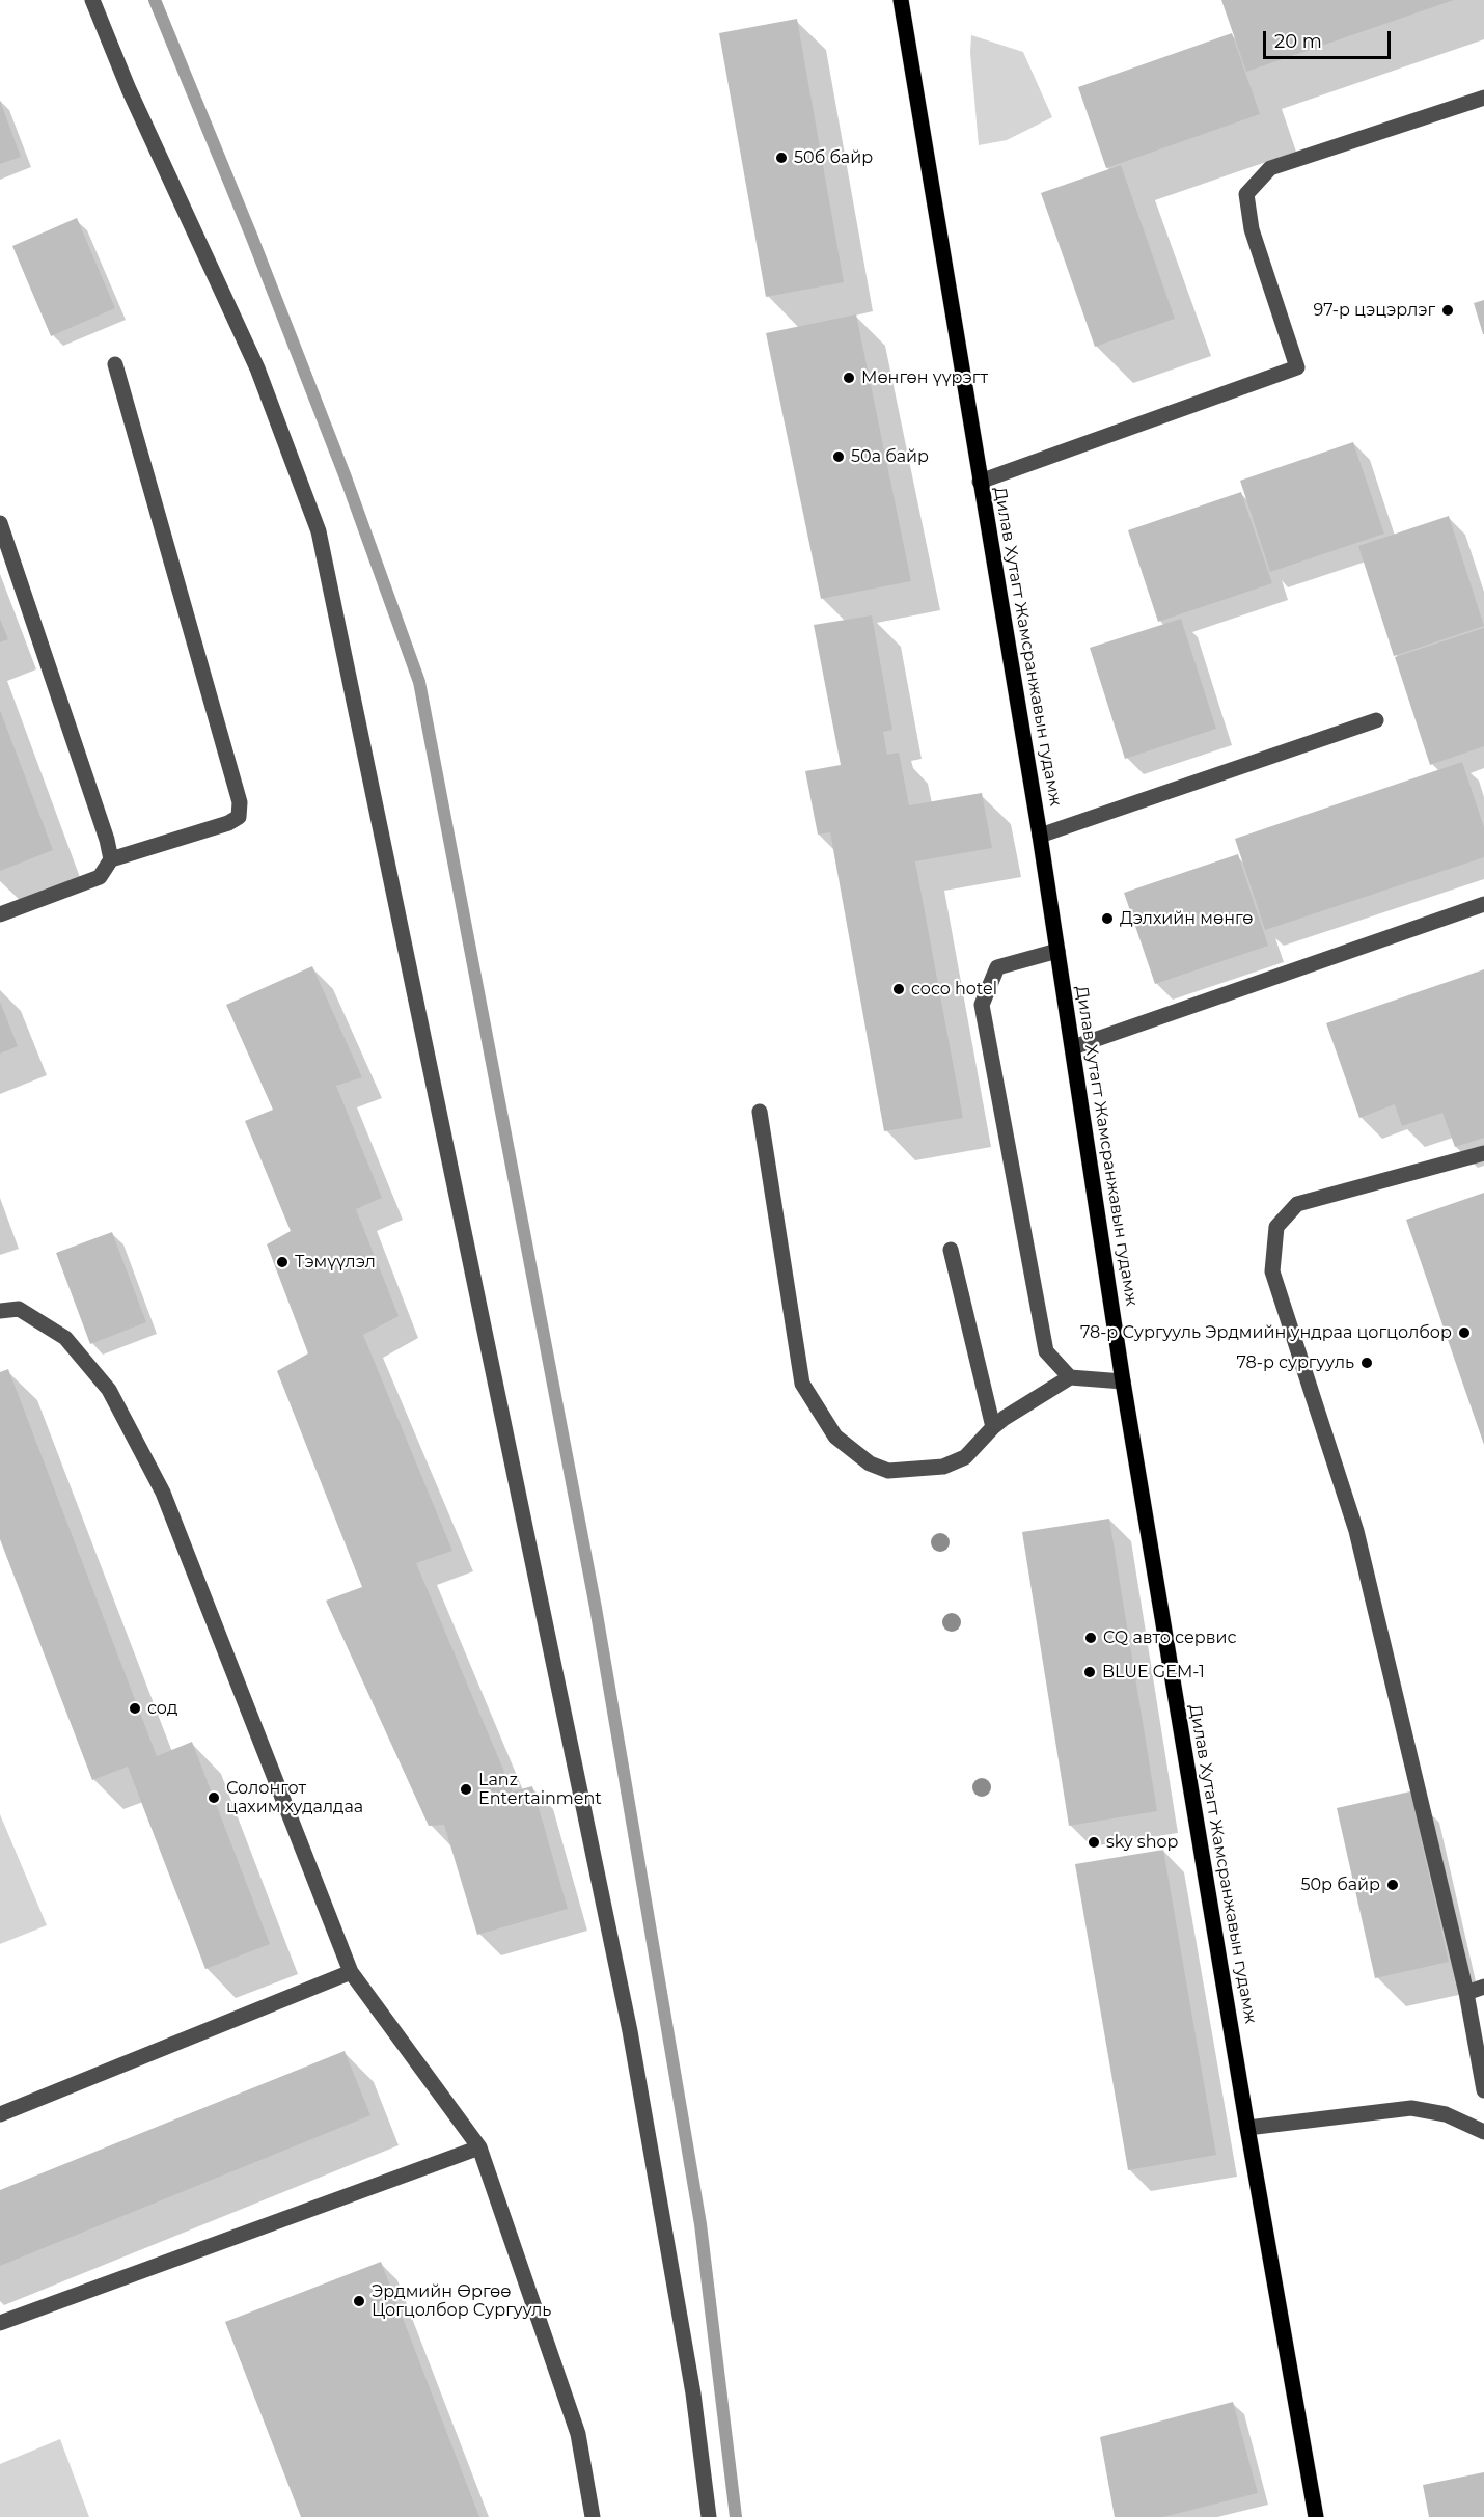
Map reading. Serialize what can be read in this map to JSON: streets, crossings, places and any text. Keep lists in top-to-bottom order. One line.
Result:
{"streets":{"main road":["Дилав Хутагт Жамсранжавын гудамж"]},"places":["50б байр","97-р цэцэрлэг","Мөнгөн үүрэгт","50а байр","Дэлхийн мөнгө","coco hotel","Тэмүүлэл","78-р Сургууль Эрдмийн ундраа цогцолбор","78-р сургууль","CQ авто сервис","BLUE GEM-1","сод","Lanz Entertainment","Солонгот цахим худалдаа","sky shop","50р байр","Эрдмийн Өргөө Цогцолбор Сургууль"],"scale_bar":"20 m"}
